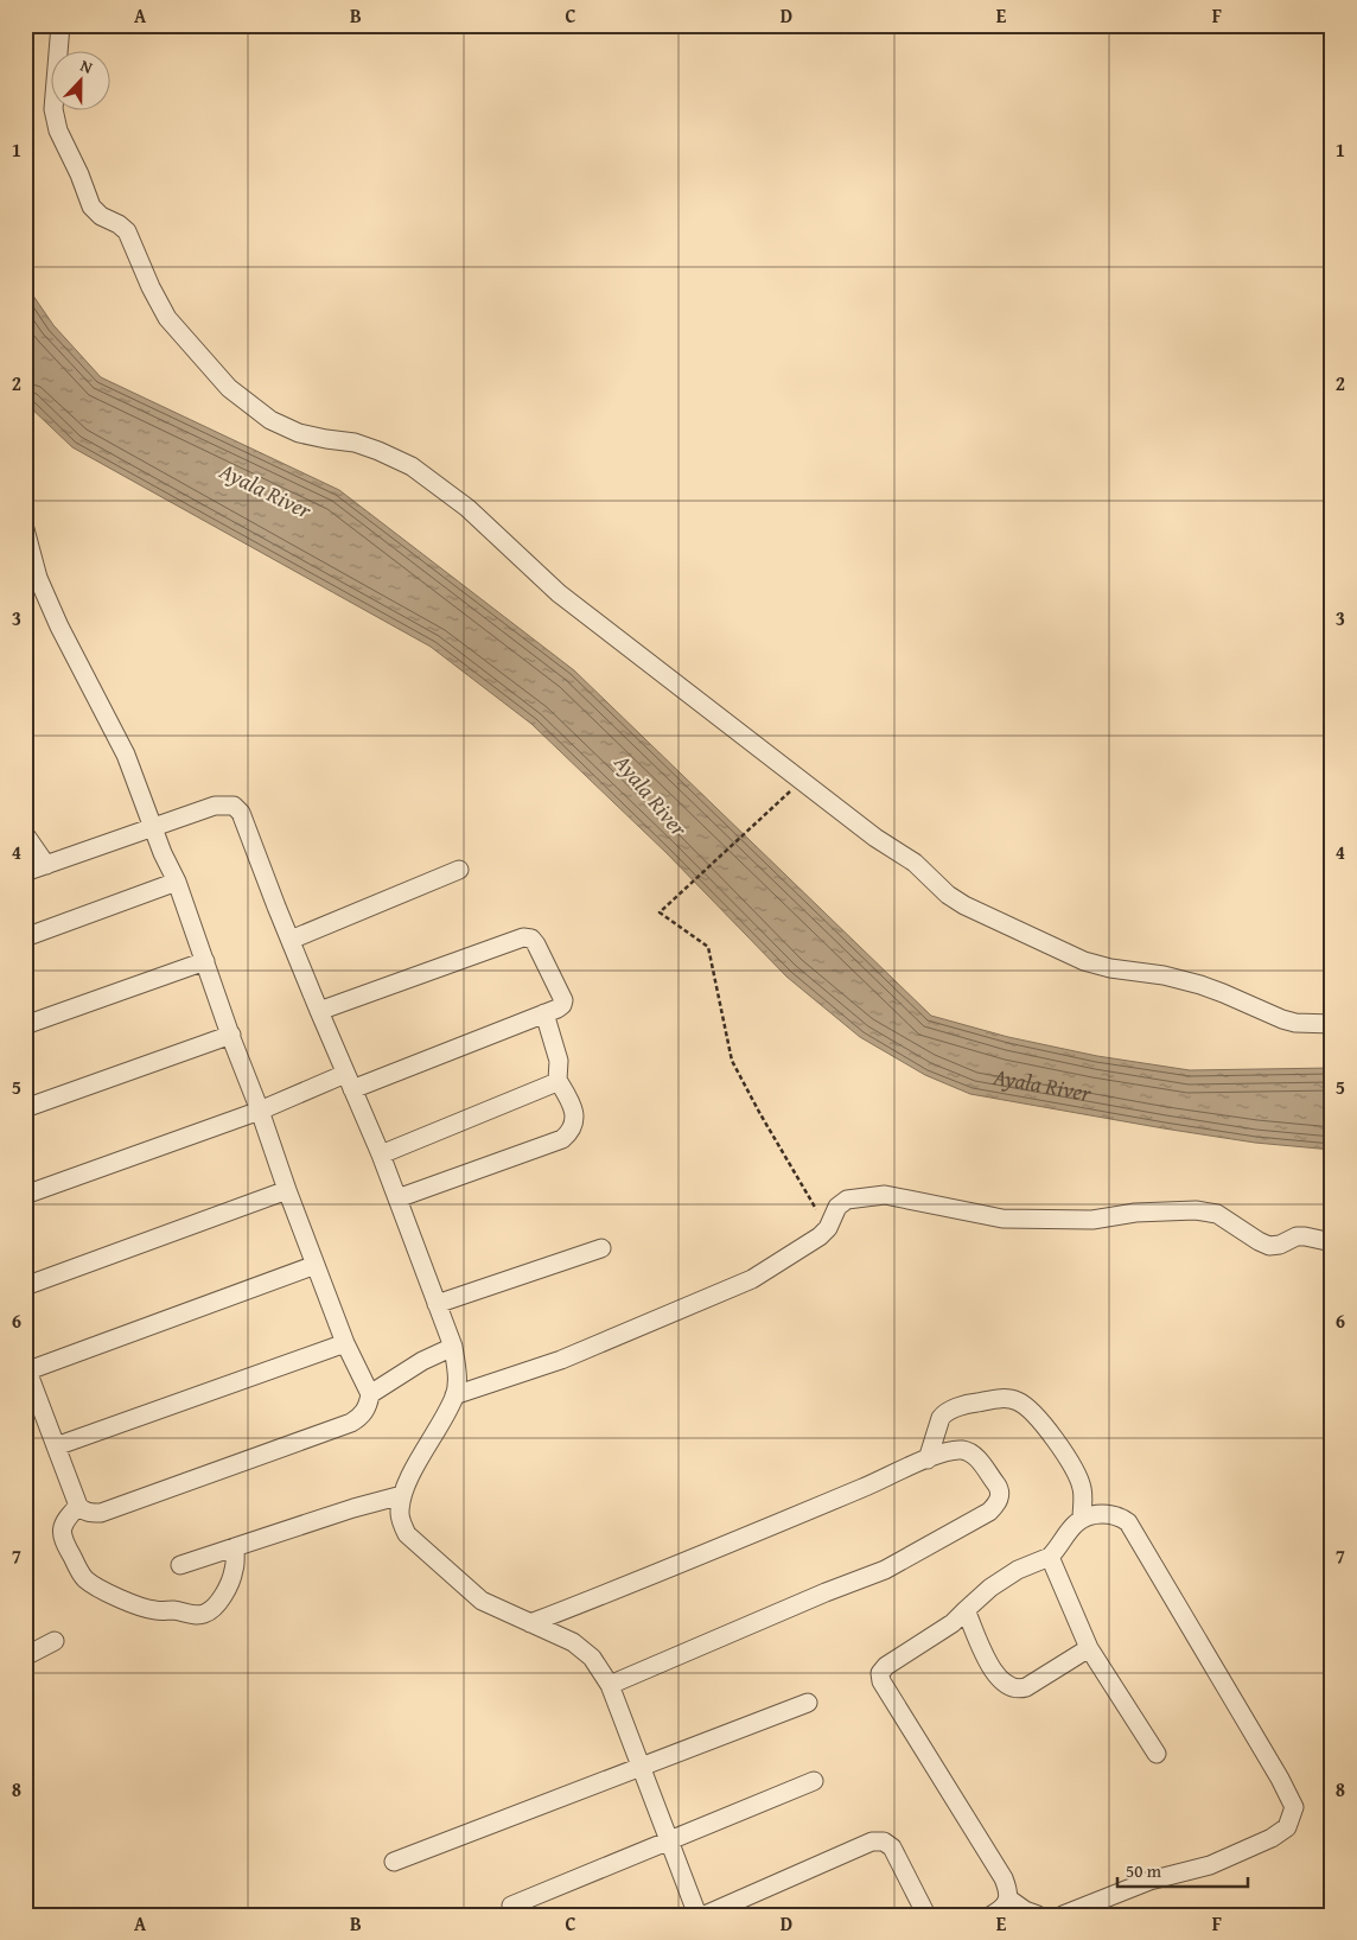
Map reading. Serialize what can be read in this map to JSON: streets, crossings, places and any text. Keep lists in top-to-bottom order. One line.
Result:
{"water":["Ayala River"],"scale_bar":"50 m","north":"top","grid":{"columns":["A","B","C","D","E","F"],"rows":["1","2","3","4","5","6","7","8"]}}
